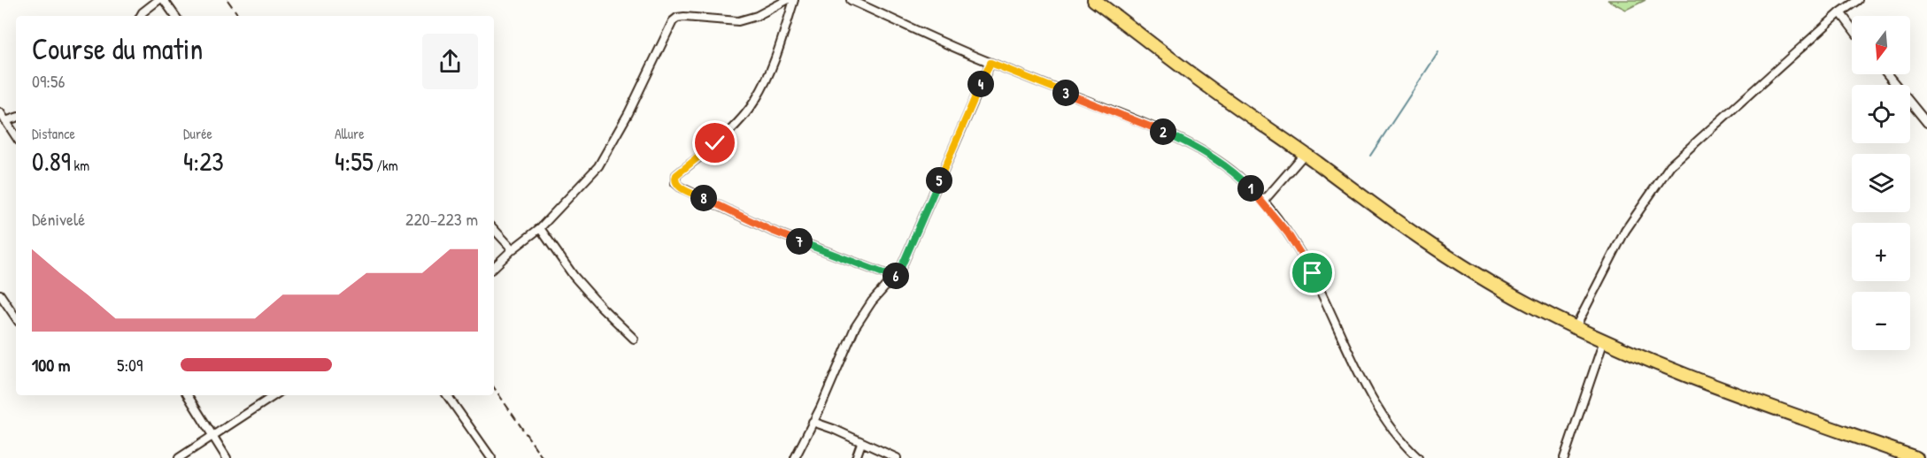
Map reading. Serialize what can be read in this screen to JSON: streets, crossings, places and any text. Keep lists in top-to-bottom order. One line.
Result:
{"north":"bottom","page":{"map_buttons":["+","−"],"heading":["Course du matin","09:56"],"pins":["4","3","2","5","1","8","7","6"],"stats":[["Distance","0.89 km"],["Durée","4:23"],["Allure","4:55 /km"]],"chart":["Dénivelé","220–223 m"],"list":[{"name":"100 m","note":"5:09"}]}}
